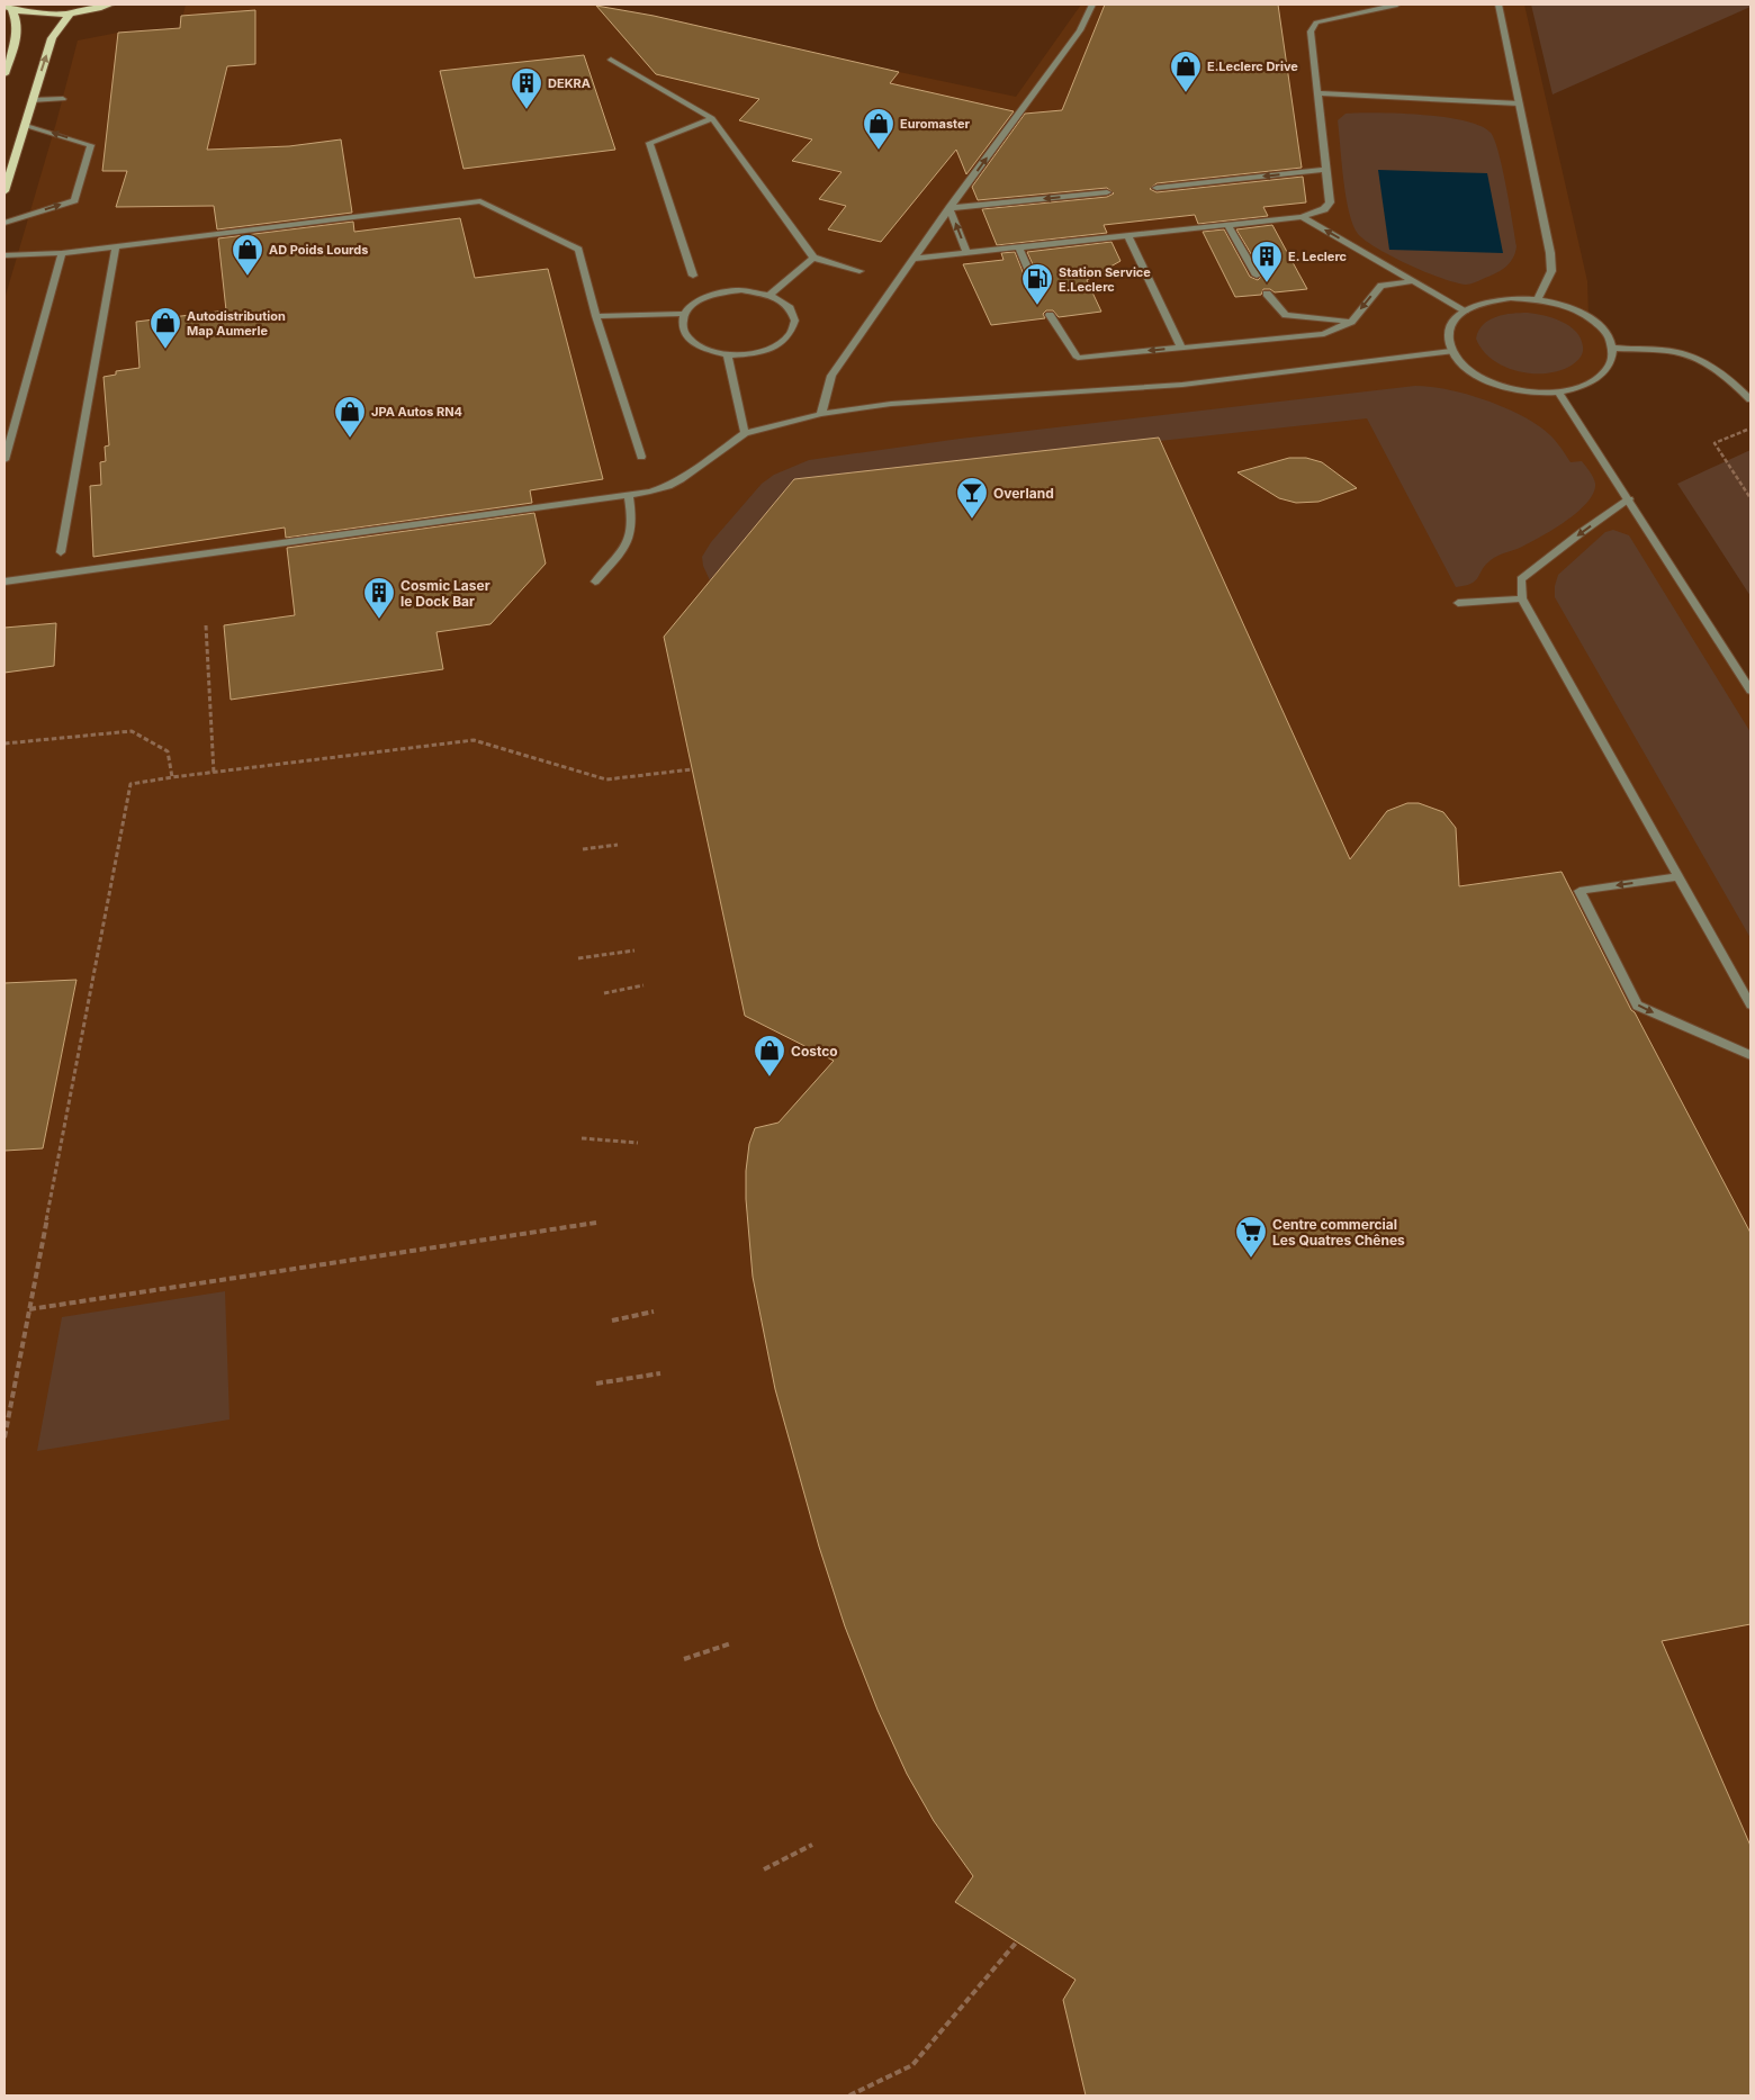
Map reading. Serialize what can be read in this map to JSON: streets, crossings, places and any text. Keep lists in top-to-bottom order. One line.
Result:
{"places":{"shop":["E.Leclerc Drive","Euromaster","AD Poids Lourds","Autodistribution Map Aumerle","JPA Autos RN4","Costco"],"building":["DEKRA","E. Leclerc","Cosmic Laser le Dock Bar"],"fuel station":["Station Service E.Leclerc"],"bar":["Overland"],"supermarket":["Centre commercial Les Quatres Chênes"]}}
